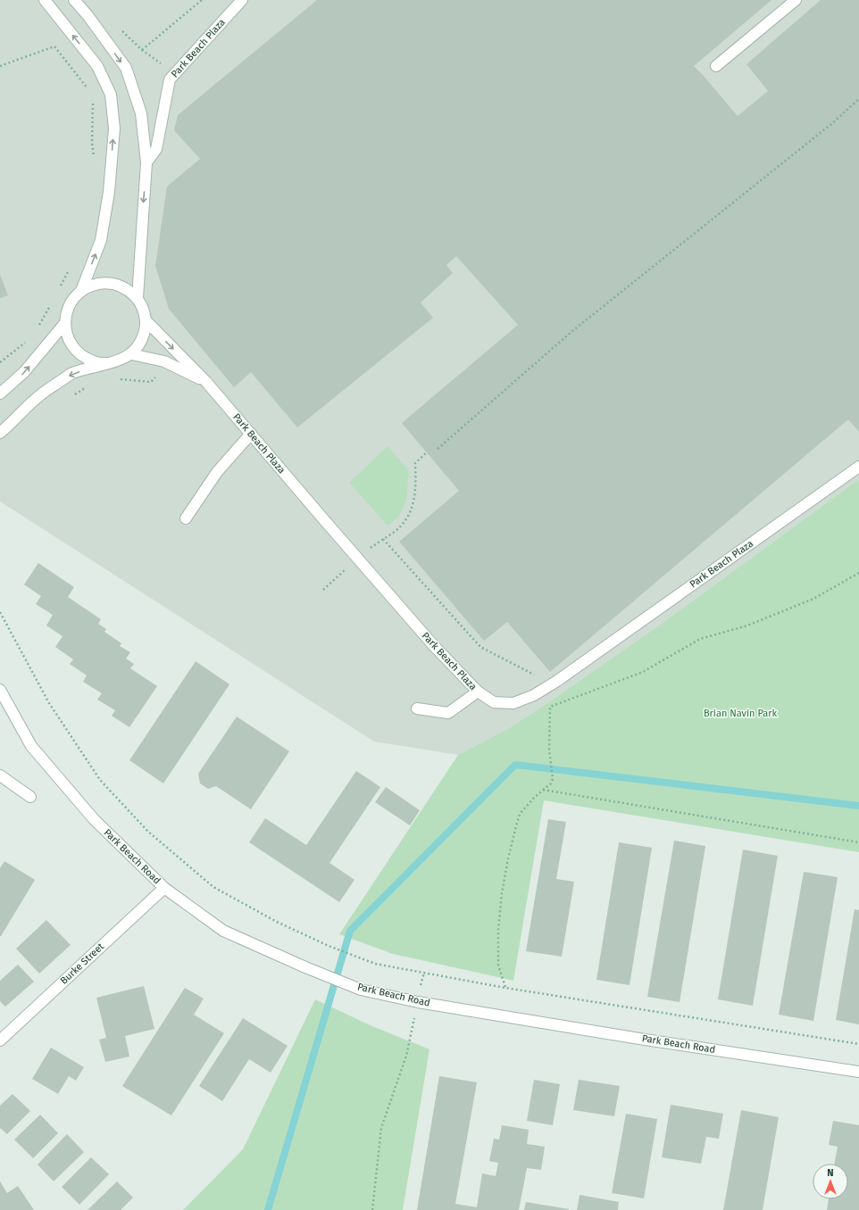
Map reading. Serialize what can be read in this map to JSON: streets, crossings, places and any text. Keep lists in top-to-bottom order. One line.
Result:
{"streets":{"street":["Park Beach Plaza","Park Beach Road","Burke Street"]},"crossings":[["Park Beach Road","Burke Street"]],"parks":["Brian Navin Park"],"north":"top"}
